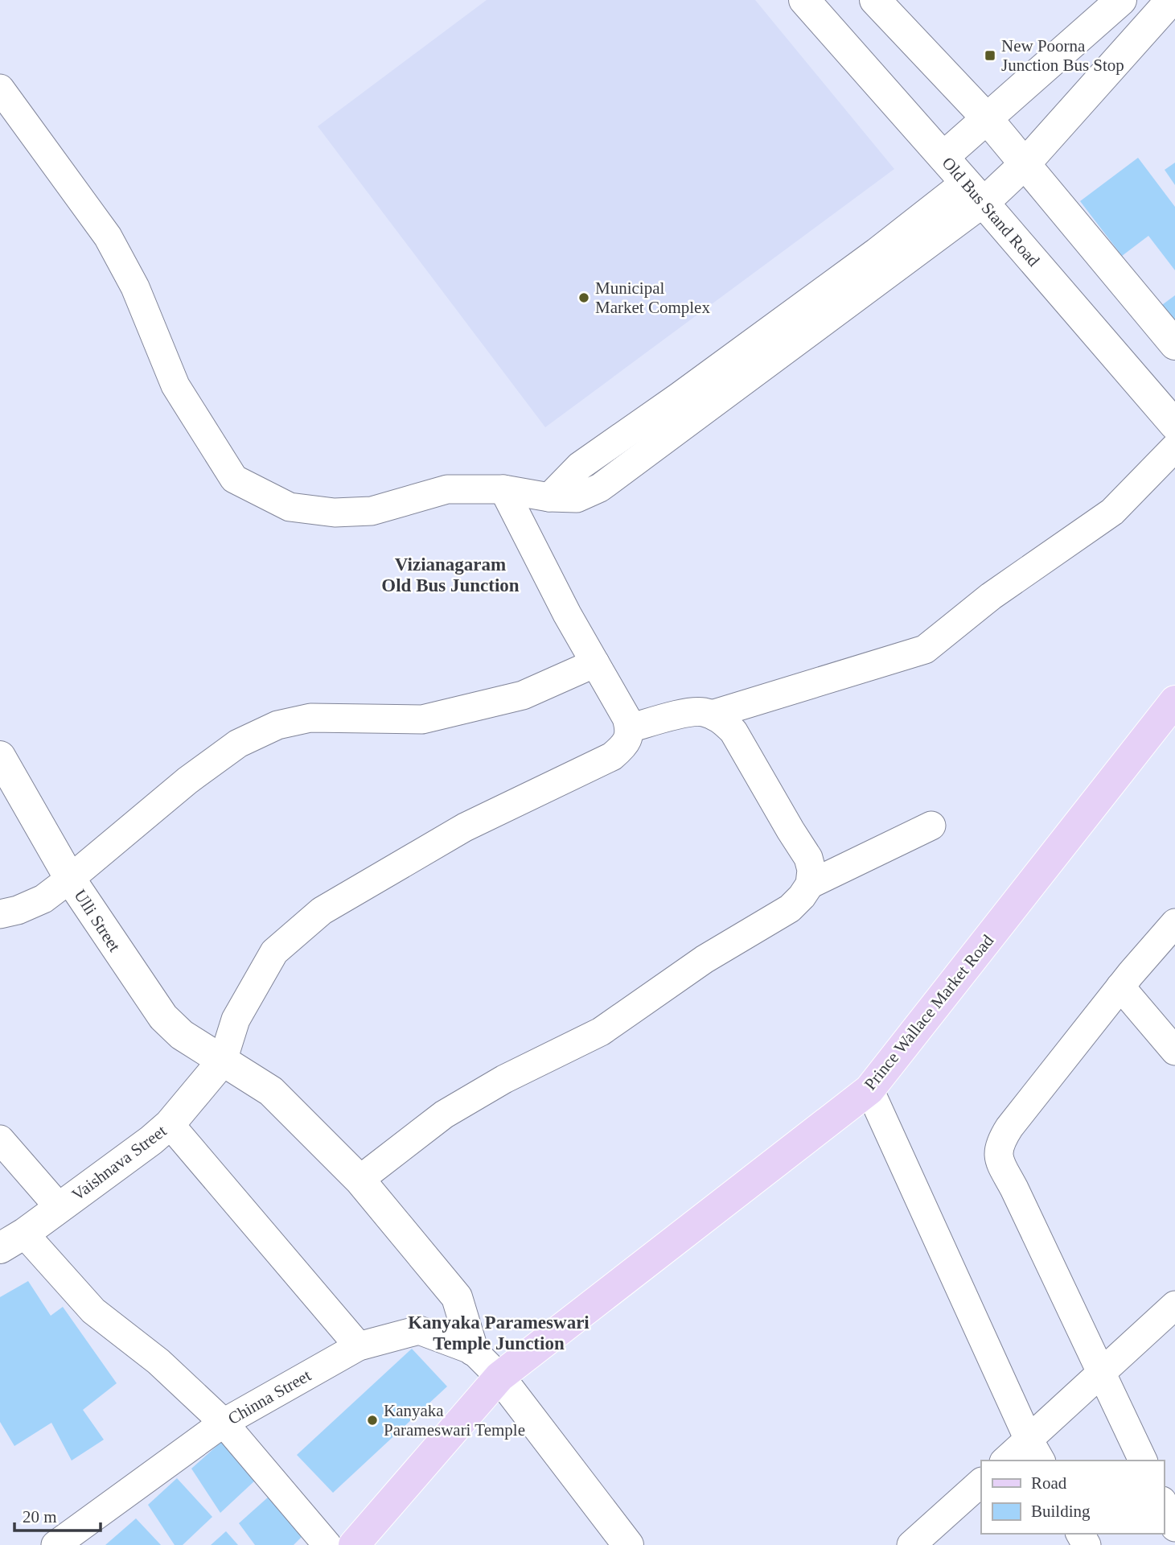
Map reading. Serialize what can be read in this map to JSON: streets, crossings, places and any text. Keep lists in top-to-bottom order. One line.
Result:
{"streets":{"main road":["Prince Wallace Market Road"],"street":["Old Bus Stand Road","Ulli Street","Vaishnava Street","Chinna Street"]},"crossings":[["Ulli Street","Vaishnava Street"],["Ulli Street","Chinna Street"],["Prince Wallace Market Road","Chinna Street"]],"districts":["Vizianagaram Old Bus Junction","Kanyaka Parameswari Temple Junction"],"places":{"transit":["New Poorna Junction Bus Stop"],"other":["Municipal Market Complex","Kanyaka Parameswari Temple"]},"legend":["Road","Building"],"scale_bar":"20 m"}
